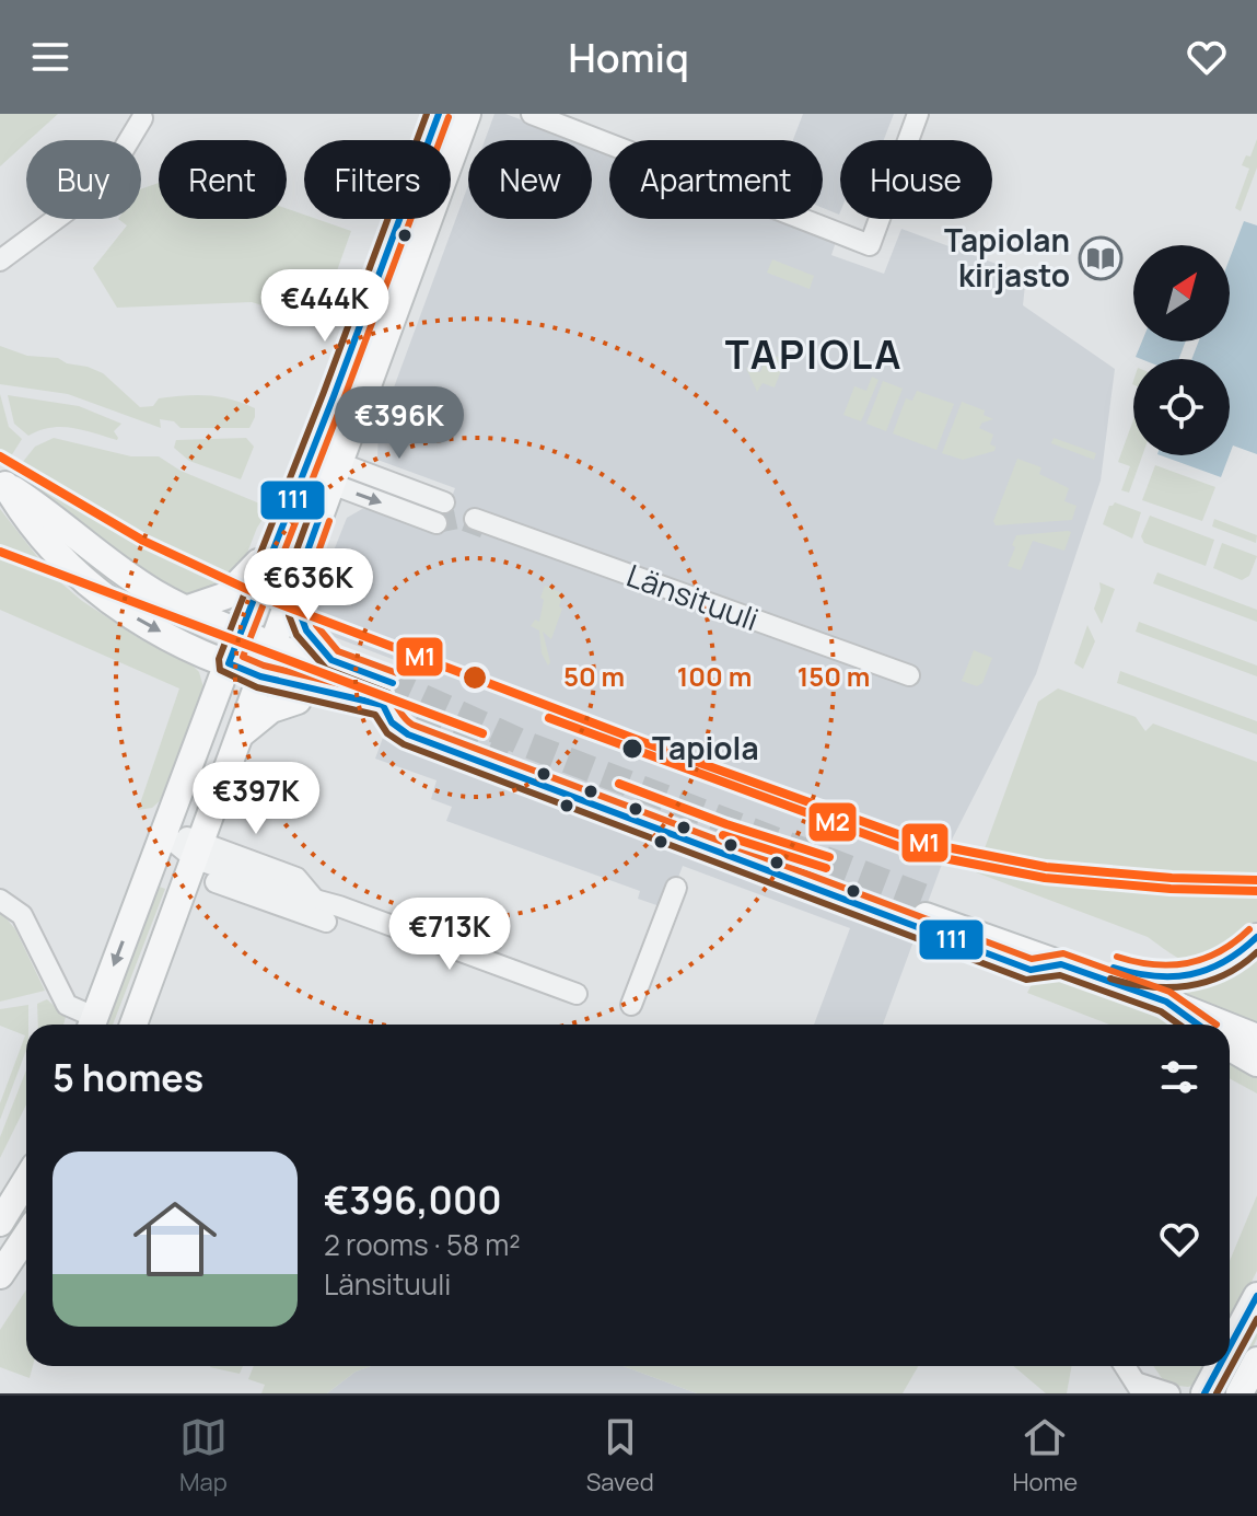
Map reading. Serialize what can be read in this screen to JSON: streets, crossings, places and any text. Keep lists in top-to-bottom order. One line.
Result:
{"streets":{"street":["Länsituuli"]},"districts":["TAPIOLA"],"places":{"library":["Tapiolan kirjasto"],"other":["Tapiola"]},"lines":["transit line 111","transit line M1","transit line M2"],"north":"top right","page":{"header":"Homiq","chip":["Buy","Rent","Filters","New","Apartment","House"],"price":["€444K","€396K","€636K","€397K","€713K"],"heading":"5 homes","list":[{"name":"€396,000","note":"2 rooms · 58 m² · Länsituuli"}],"tabs":["Map","Saved","Home"]},"rings":["50 m","100 m","150 m"]}
